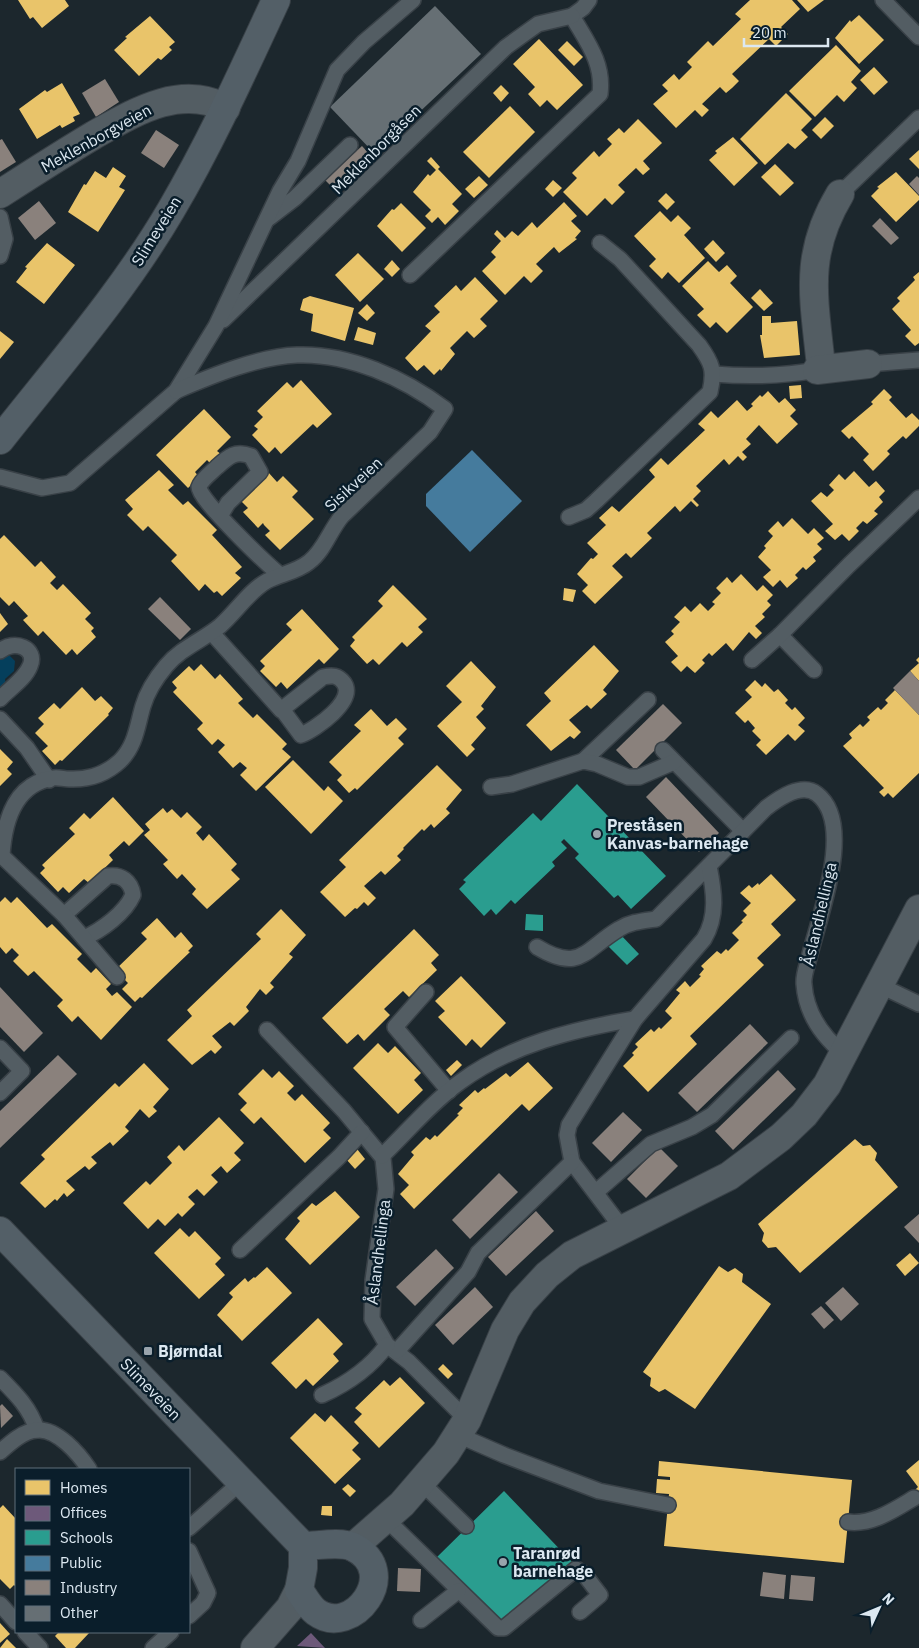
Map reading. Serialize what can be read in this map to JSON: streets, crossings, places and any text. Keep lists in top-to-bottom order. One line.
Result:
{"streets":{"street":["Meklenborgveien","Slimeveien"],"lane":["Meklenborgåsen","Sisikveien","Åslandhellinga"]},"crossings":[["Meklenborgveien","Slimeveien"],["Meklenborgåsen","Sisikveien"]],"places":{"other":["Preståsen Kanvas-barnehage","Taranrød barnehage"],"transit":["Bjørndal"]},"legend":["Homes","Offices","Schools","Public","Industry","Other"],"scale_bar":"20 m","north":"top right"}
